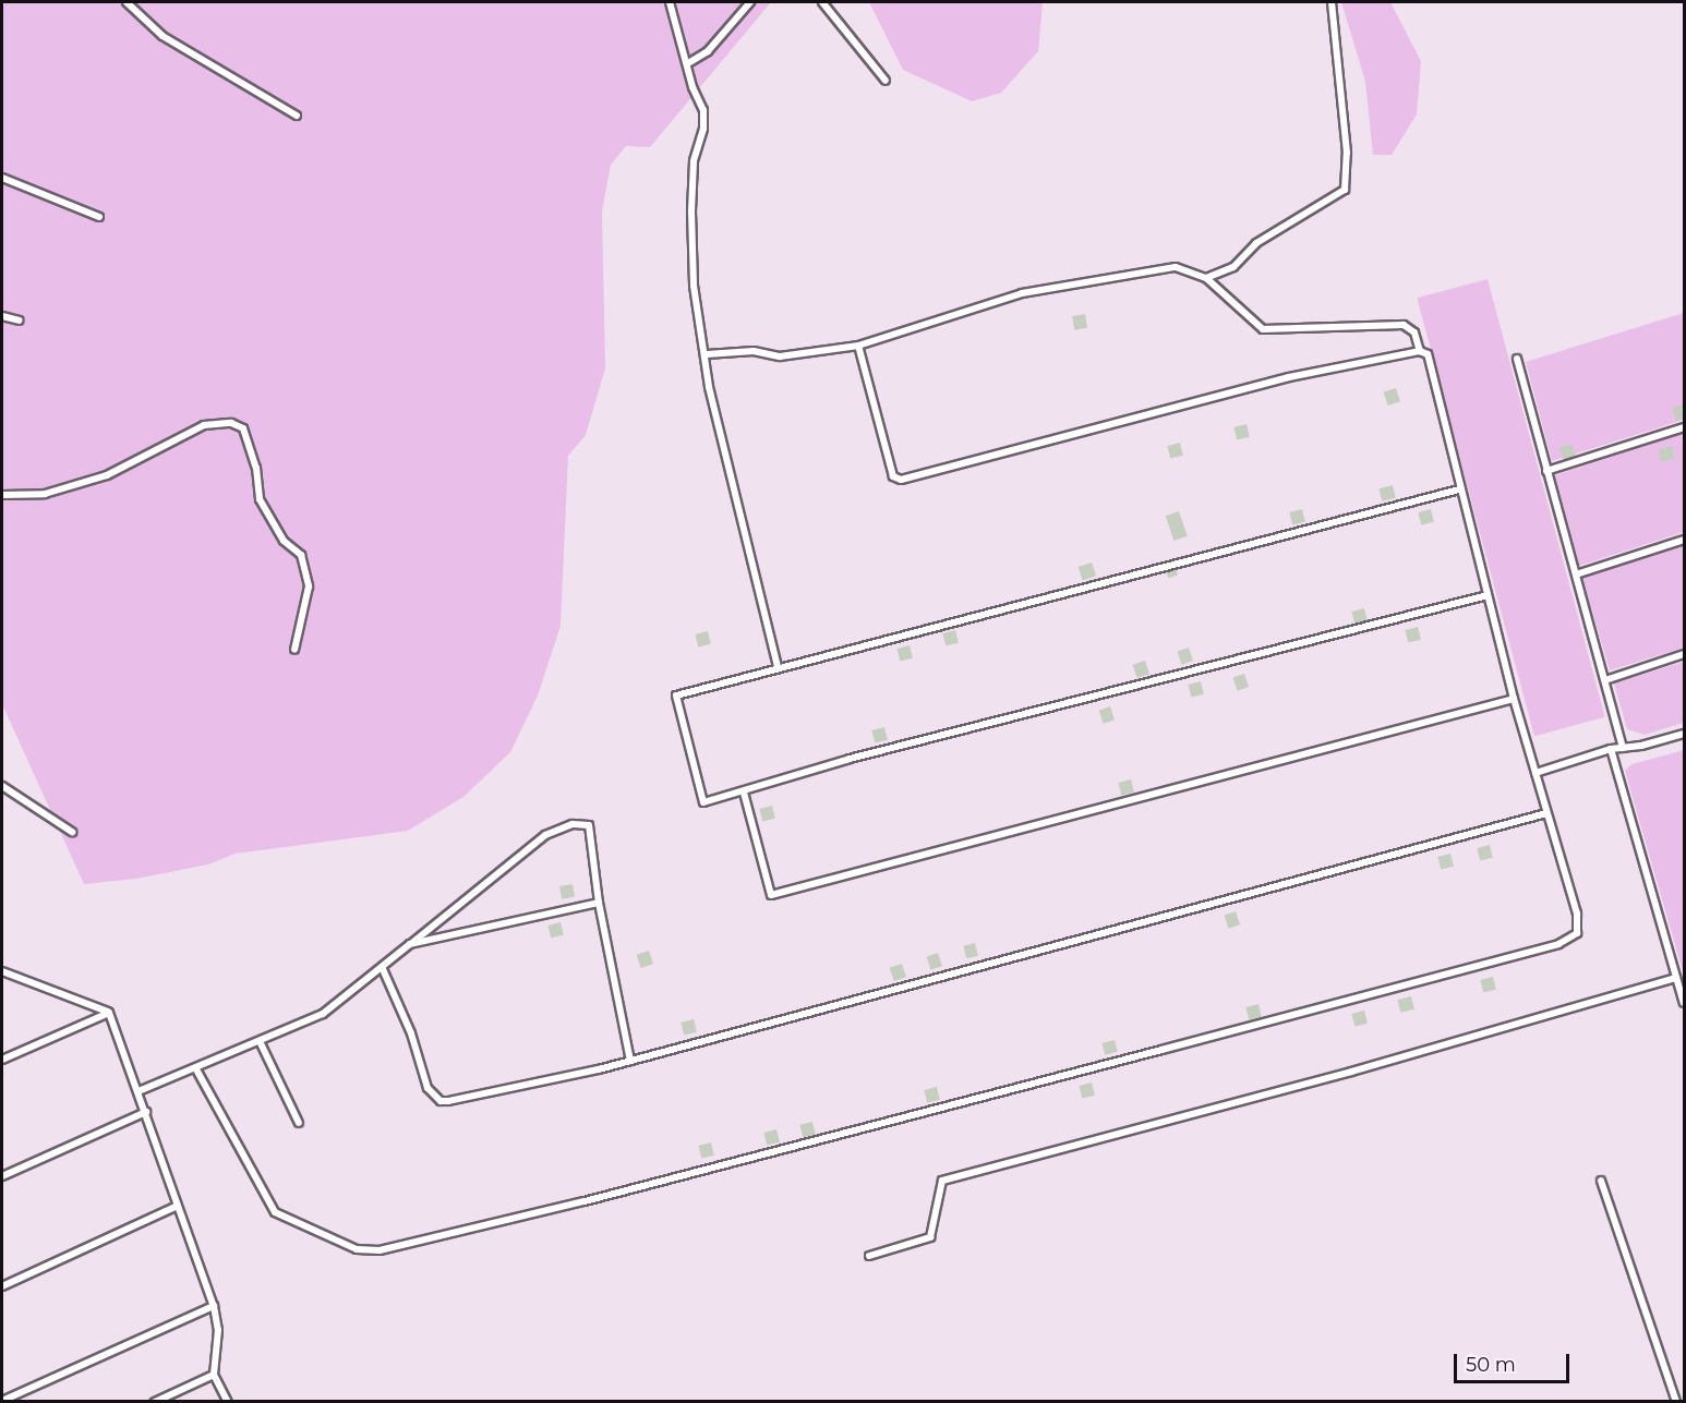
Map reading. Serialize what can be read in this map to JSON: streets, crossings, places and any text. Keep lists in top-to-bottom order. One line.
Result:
{"scale_bar":"50 m"}
